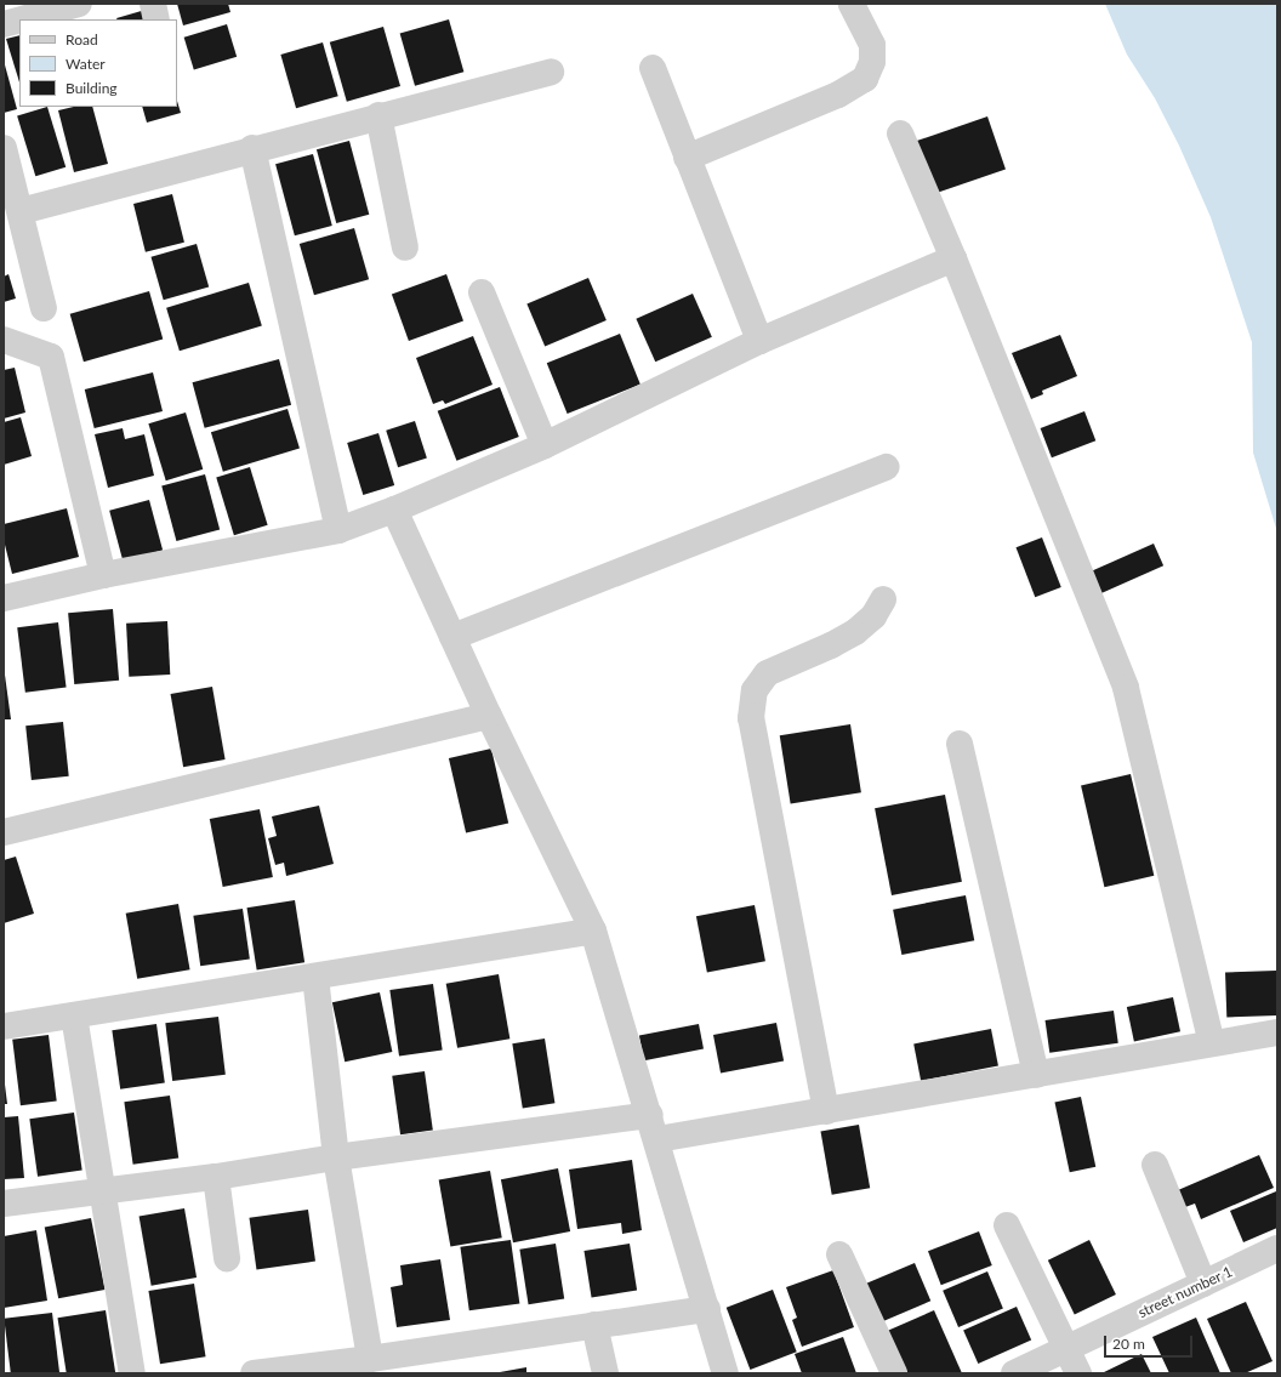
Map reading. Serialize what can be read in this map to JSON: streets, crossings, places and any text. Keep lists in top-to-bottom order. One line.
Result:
{"streets":{"street":["street number 1"]},"legend":["Road","Water","Building"],"scale_bar":"20 m"}
